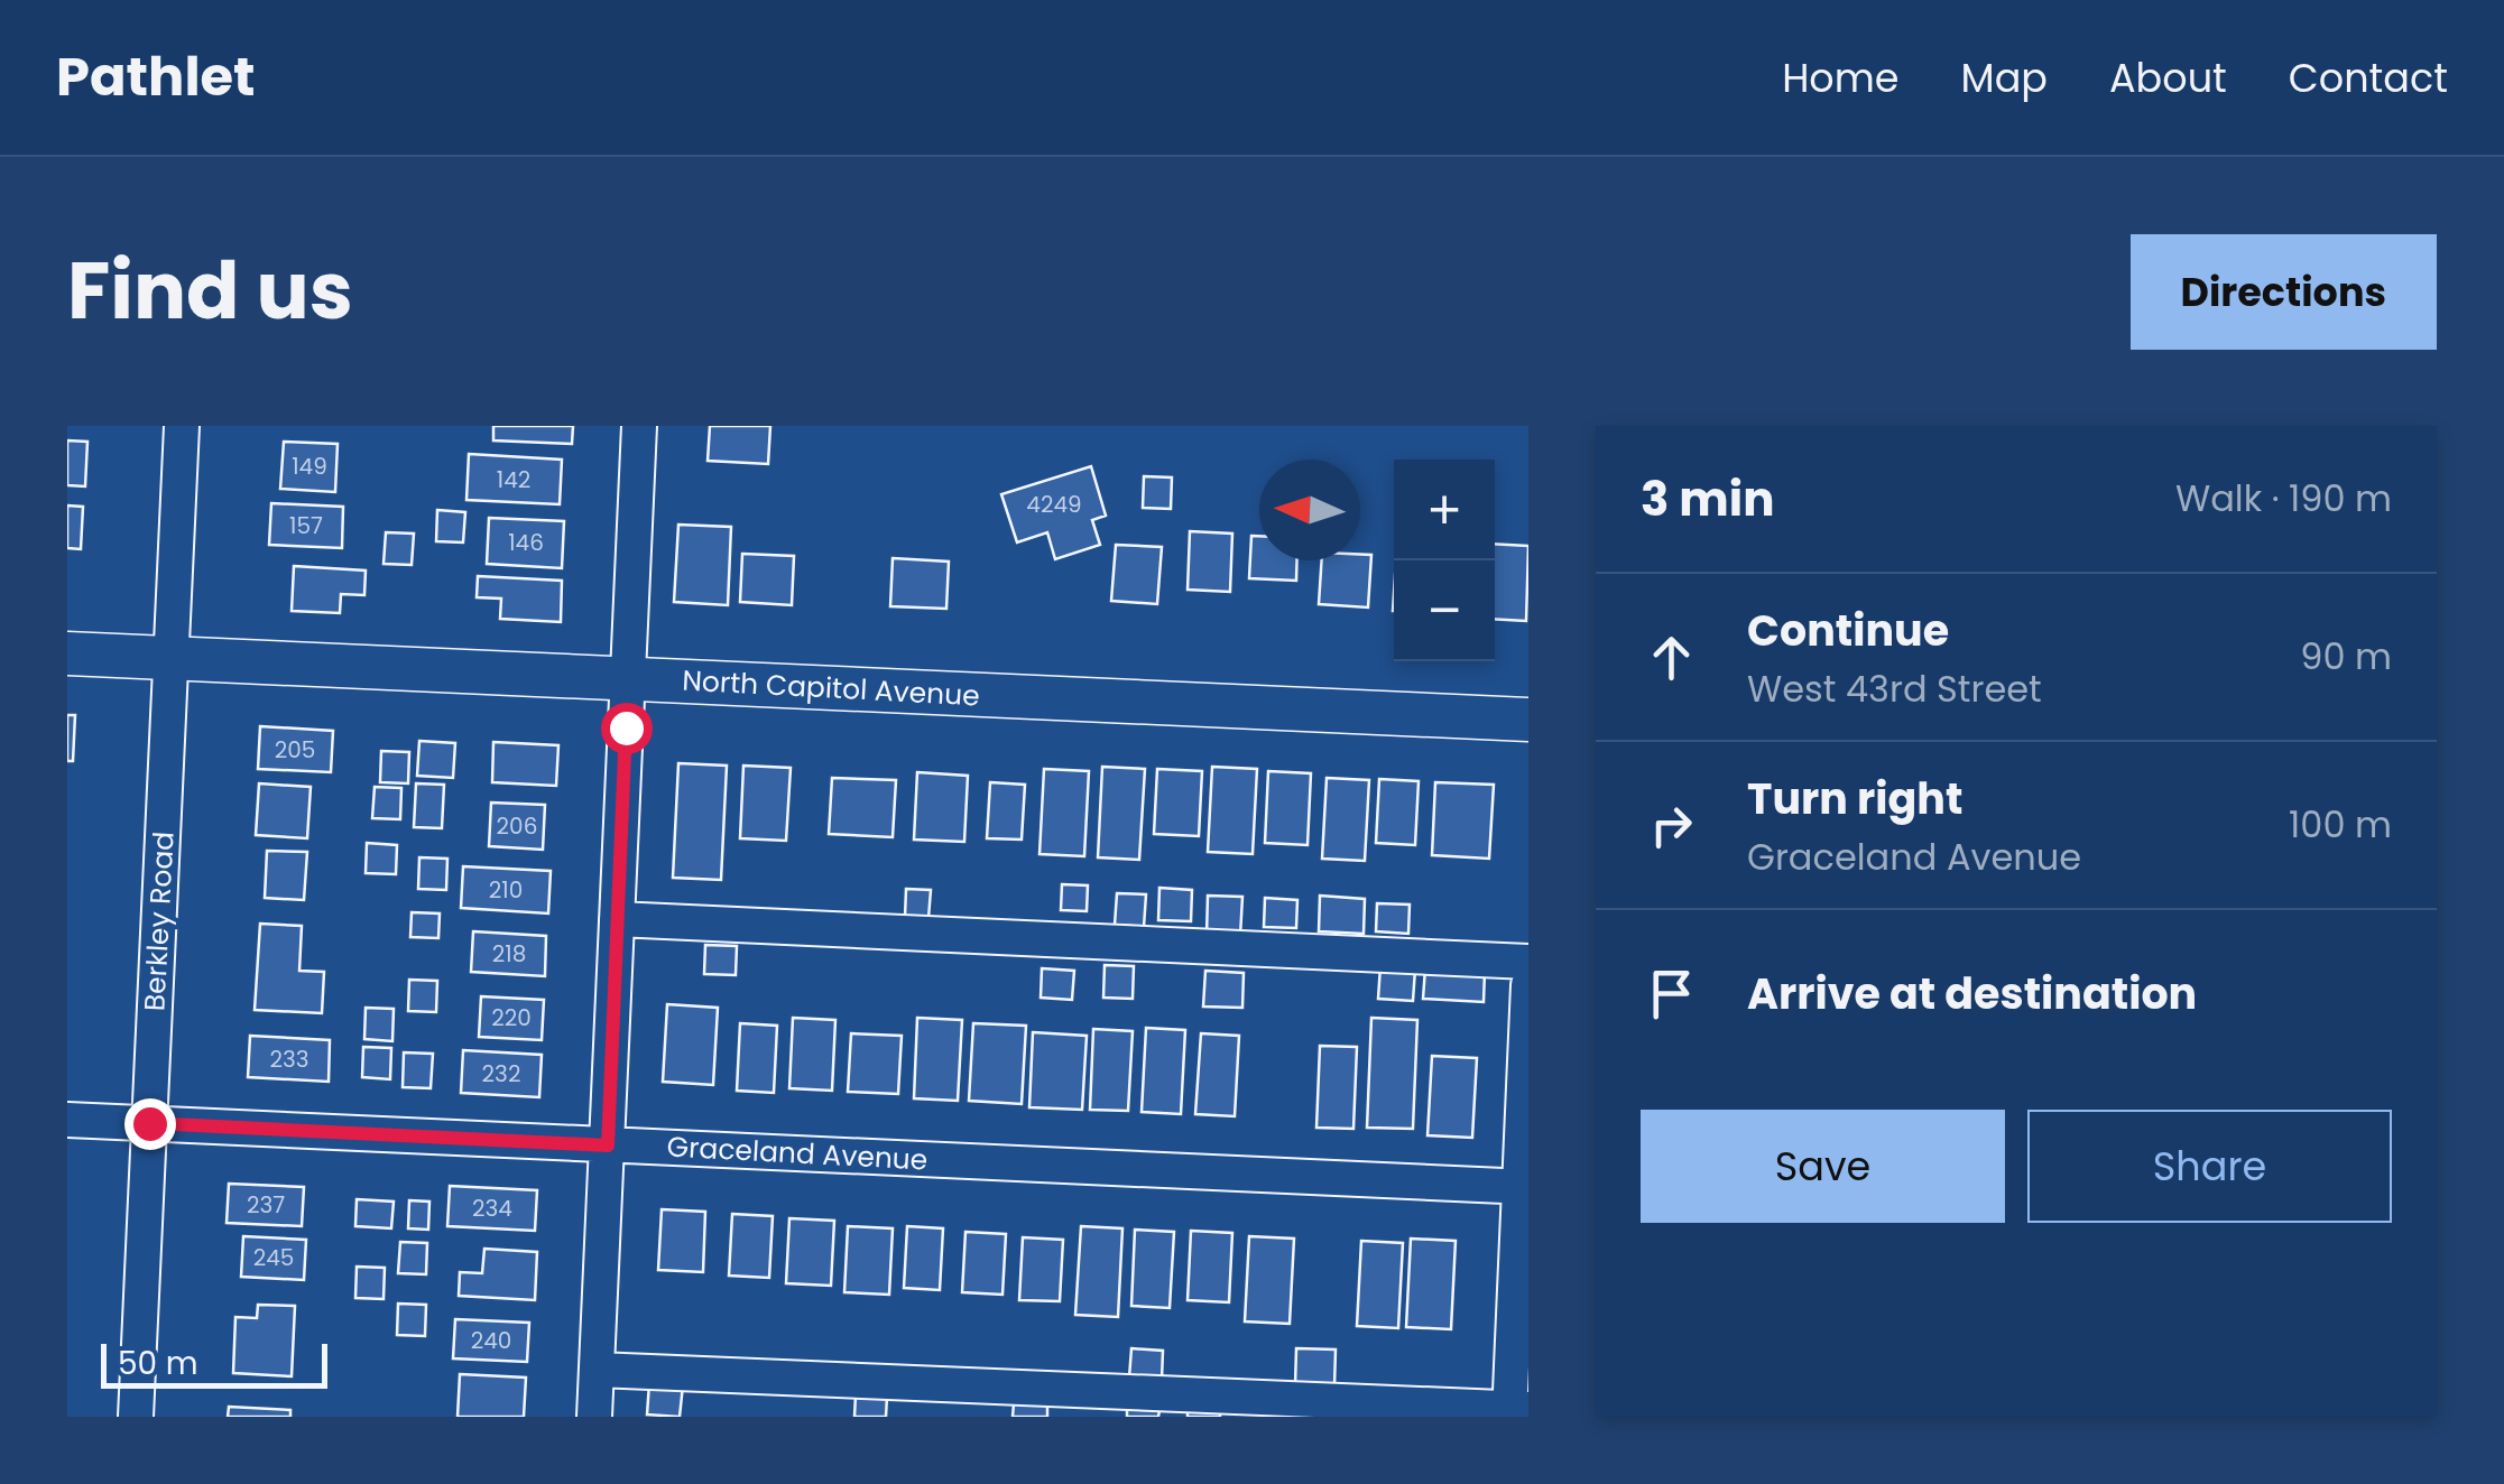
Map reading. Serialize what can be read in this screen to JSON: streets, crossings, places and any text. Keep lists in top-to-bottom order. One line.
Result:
{"streets":{"main road":["North Capitol Avenue"],"street":["Berkley Road","Graceland Avenue"]},"crossings":[["North Capitol Avenue","Berkley Road"],["Berkley Road","Graceland Avenue"]],"house_numbers":["149","142","4249","157","146","205","206","210","218","220","233","232","237","234","245","240"],"scale_bar":"50 m","north":"left","page":{"header":"Pathlet","nav":["Home","Map","About","Contact"],"title":"Find us","buttons":["Directions",["Save","Share"]],"heading":["3 min","Walk · 190 m"],"map_buttons":["+","−"],"list":[["Continue","West 43rd Street","90 m"],["Turn right","Graceland Avenue","100 m"],"Arrive at destination"],"scale":"50 m"}}
